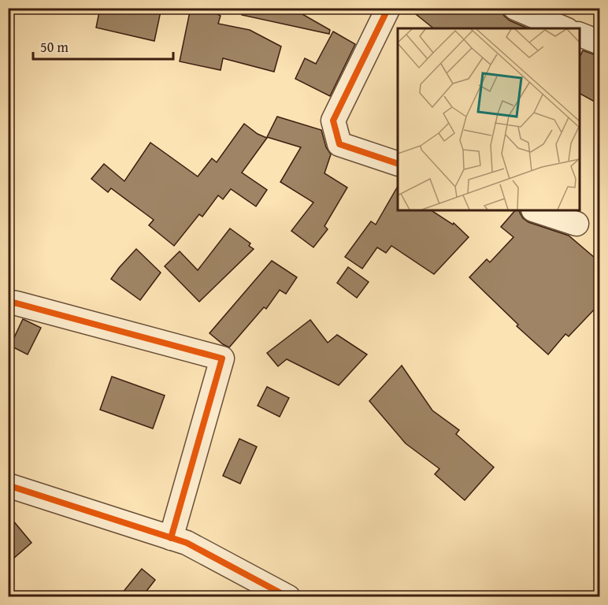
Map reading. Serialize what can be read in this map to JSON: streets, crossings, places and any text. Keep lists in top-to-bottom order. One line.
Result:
{"scale_bar":"50 m"}
